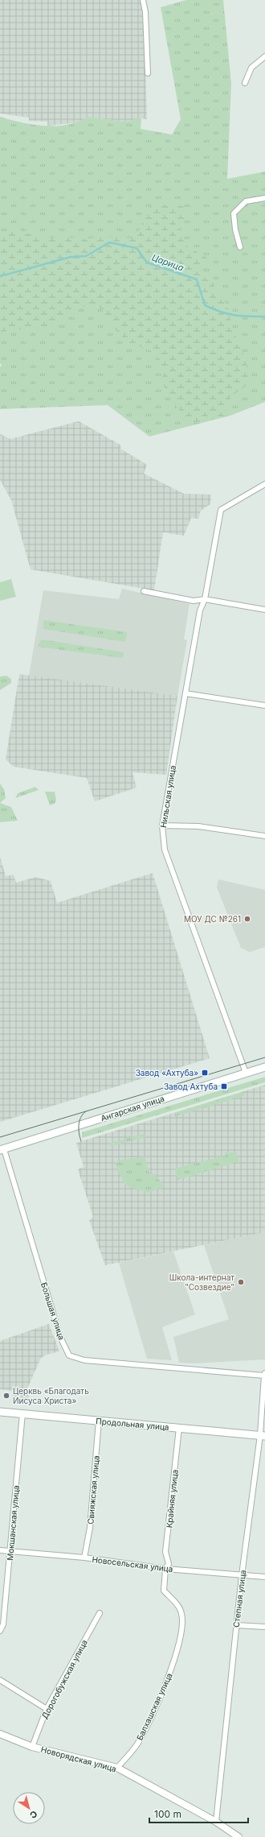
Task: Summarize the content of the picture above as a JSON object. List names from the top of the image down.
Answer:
{
  "streets": {
    "main road": ["Ангарская улица", "Продольная улица"],
    "street": [
      "Нильская улица",
      "Большая улица",
      "Свияжская улица",
      "Крайняя улица",
      "Мокшанская улица",
      "Новосельская улица",
      "Степная улица",
      "Дорогобужская улица",
      "Балхашская улица",
      "Новорядская улица"
    ]
  },
  "crossings": [
    ["Нильская улица", "Ангарская улица"],
    ["Ангарская улица", "Большая улица"],
    ["Большая улица", "Степная улица"],
    ["Продольная улица", "Свияжская улица"],
    ["Продольная улица", "Крайняя улица"],
    ["Продольная улица", "Мокшанская улица"],
    ["Продольная улица", "Степная улица"],
    ["Свияжская улица", "Новосельская улица"],
    ["Крайняя улица", "Новосельская улица"],
    ["Крайняя улица", "Балхашская улица"],
    ["Мокшанская улица", "Новосельская улица"],
    ["Новосельская улица", "Степная улица"],
    ["Новосельская улица", "Балхашская улица"],
    ["Степная улица", "Новорядская улица"],
    ["Дорогобужская улица", "Новорядская улица"],
    ["Балхашская улица", "Новорядская улица"]
  ],
  "water": ["Царица"],
  "places": {
    "other": ["МОУ ДС №261", "Школа-интернат \"Созвездие\"", "Церквь «Благодать Иисуса Христа»"],
    "transit": ["Завод «Ахтуба»", "Завод Ахтуба"]
  },
  "scale_bar": "100 m",
  "north": "bottom right"
}
